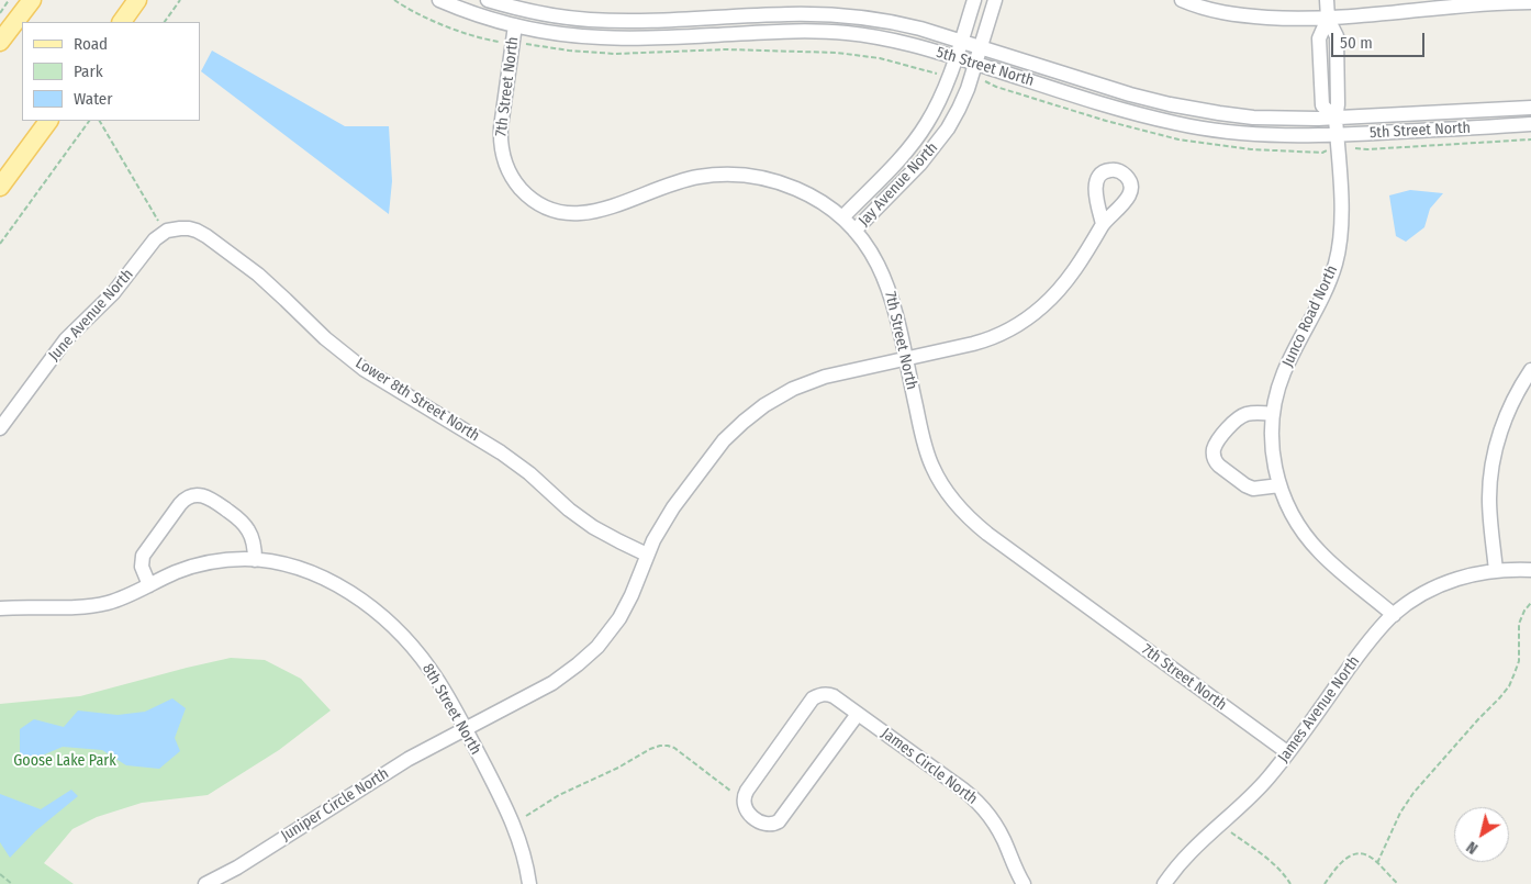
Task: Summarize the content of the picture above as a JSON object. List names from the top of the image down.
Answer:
{
  "streets": {
    "street": [
      "5th Street North",
      "7th Street North",
      "Jay Avenue North",
      "June Avenue North",
      "Junco Road North",
      "Lower 8th Street North",
      "8th Street North",
      "James Avenue North",
      "James Circle North",
      "Juniper Circle North"
    ]
  },
  "crossings": [
    ["5th Street North", "7th Street North"],
    ["5th Street North", "Jay Avenue North"],
    ["5th Street North", "Junco Road North"],
    ["7th Street North", "Jay Avenue North"],
    ["7th Street North", "James Avenue North"],
    ["7th Street North", "Juniper Circle North"],
    ["June Avenue North", "Lower 8th Street North"],
    ["Junco Road North", "James Avenue North"],
    ["Lower 8th Street North", "Juniper Circle North"],
    ["8th Street North", "Juniper Circle North"]
  ],
  "parks": ["Goose Lake Park"],
  "legend": ["Road", "Park", "Water"],
  "scale_bar": "50 m",
  "north": "bottom left"
}
